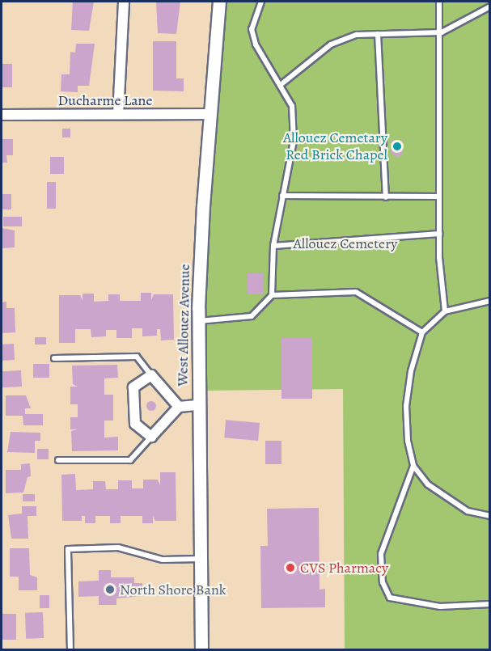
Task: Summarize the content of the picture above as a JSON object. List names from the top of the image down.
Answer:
{
  "streets": {
    "street": ["Ducharme Lane", "West Allouez Avenue"]
  },
  "crossings": [
    ["Ducharme Lane", "West Allouez Avenue"]
  ],
  "parks": ["Allouez Cemetery"],
  "places": ["Allouez Cemetary Red Brick Chapel", "CVS Pharmacy", "North Shore Bank"]
}
